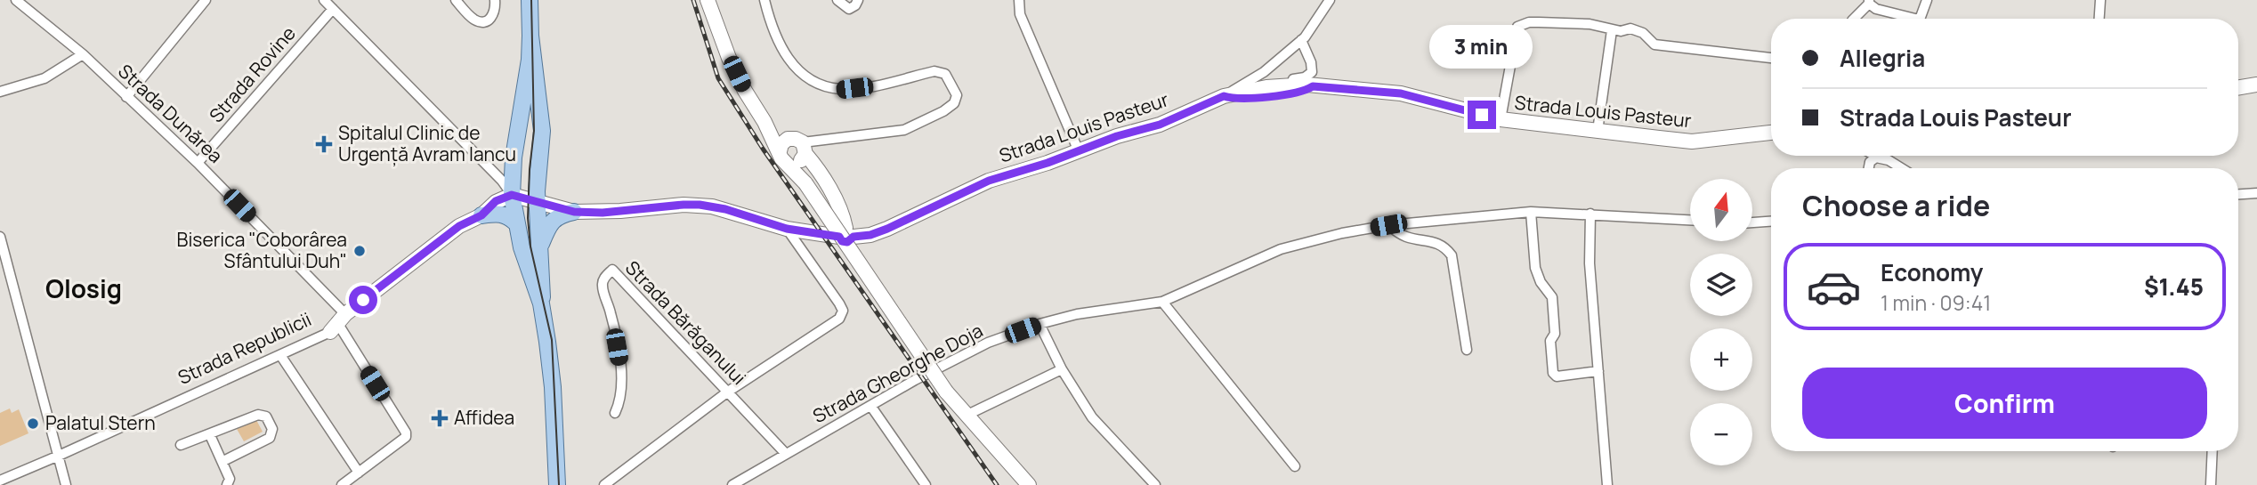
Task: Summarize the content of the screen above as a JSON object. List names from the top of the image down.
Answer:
{
  "streets": {
    "main road": ["Strada Louis Pasteur", "Strada Republicii"],
    "street": [
      "Strada Rovine",
      "Strada Dunărea",
      "Strada Bărăganului",
      "Strada Gheorghe Doja"
    ]
  },
  "crossings": [
    ["Strada Rovine", "Strada Dunărea"],
    ["Strada Louis Pasteur", "Strada Republicii"],
    ["Strada Dunărea", "Strada Republicii"],
    ["Strada Bărăganului", "Strada Gheorghe Doja"]
  ],
  "districts": ["Olosig"],
  "places": {
    "health": ["Spitalul Clinic de Urgență Avram Iancu", "Affidea"],
    "other": ["Biserica \"Coborârea Sfântului Duh\"", "Palatul Stern"]
  },
  "north": "top",
  "page": {
    "banner": ["Allegria", "Strada Louis Pasteur"],
    "bubble": "3 min",
    "heading": "Choose a ride",
    "map_buttons": ["+", "−"],
    "list": [
      {
        "name": "Economy",
        "note": "1 min · 09:41",
        "value": "$1.45"
      }
    ],
    "buttons": "Confirm"
  }
}
